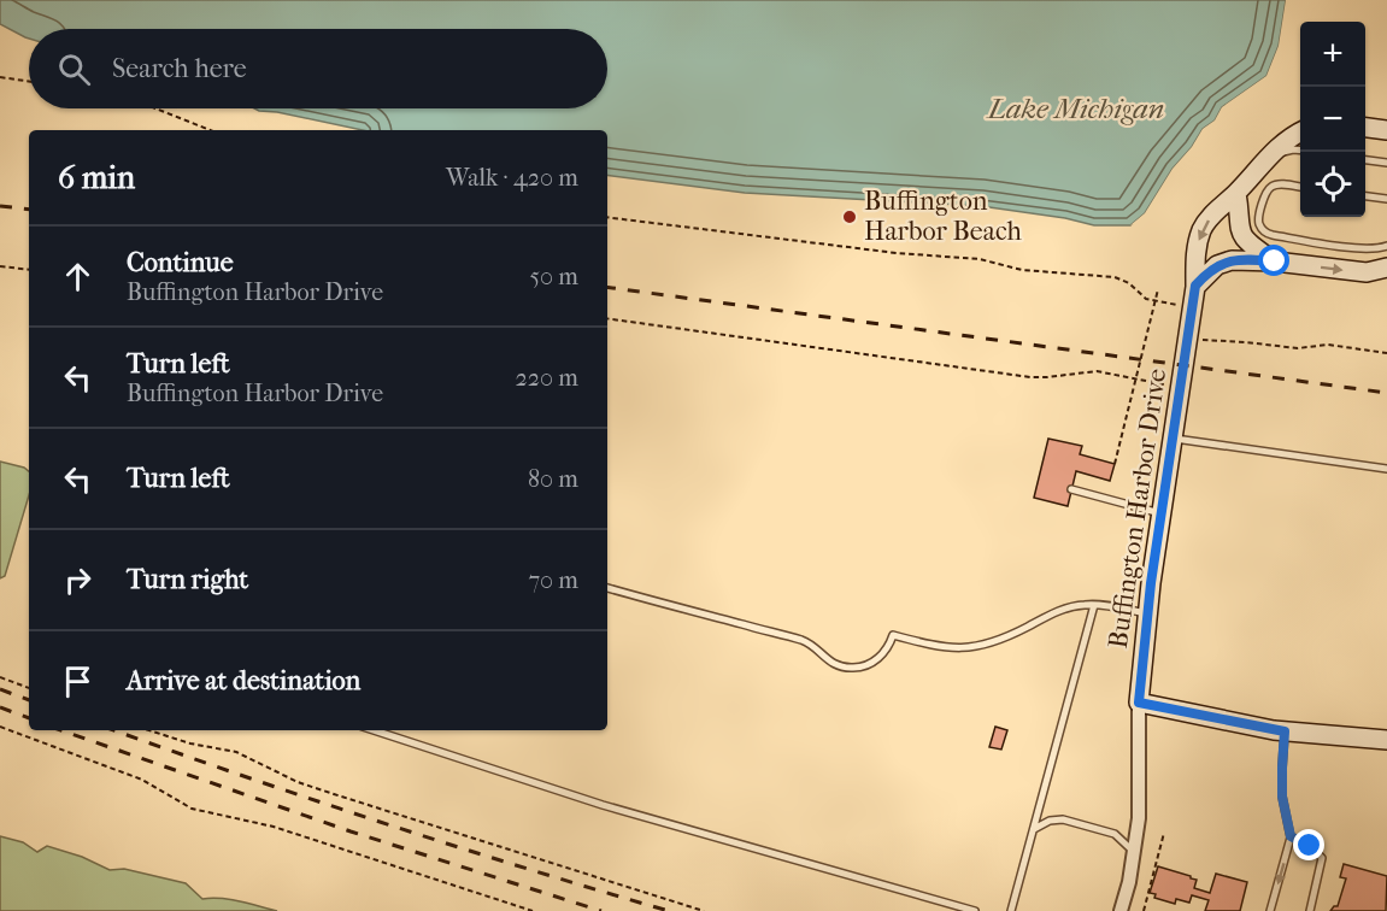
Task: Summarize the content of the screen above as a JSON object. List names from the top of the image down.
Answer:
{
  "streets": {
    "street": ["Buffington Harbor Drive"]
  },
  "water": ["Lake Michigan"],
  "places": ["Buffington Harbor Beach"],
  "page": {
    "map_buttons": ["+", "−"],
    "search": "Search here",
    "heading": ["6 min", "Walk · 420 m"],
    "list": [
      ["Continue", "Buffington Harbor Drive", "50 m"],
      ["Turn left", "Buffington Harbor Drive", "220 m"],
      ["Turn left", "80 m"],
      ["Turn right", "70 m"],
      "Arrive at destination"
    ]
  }
}
